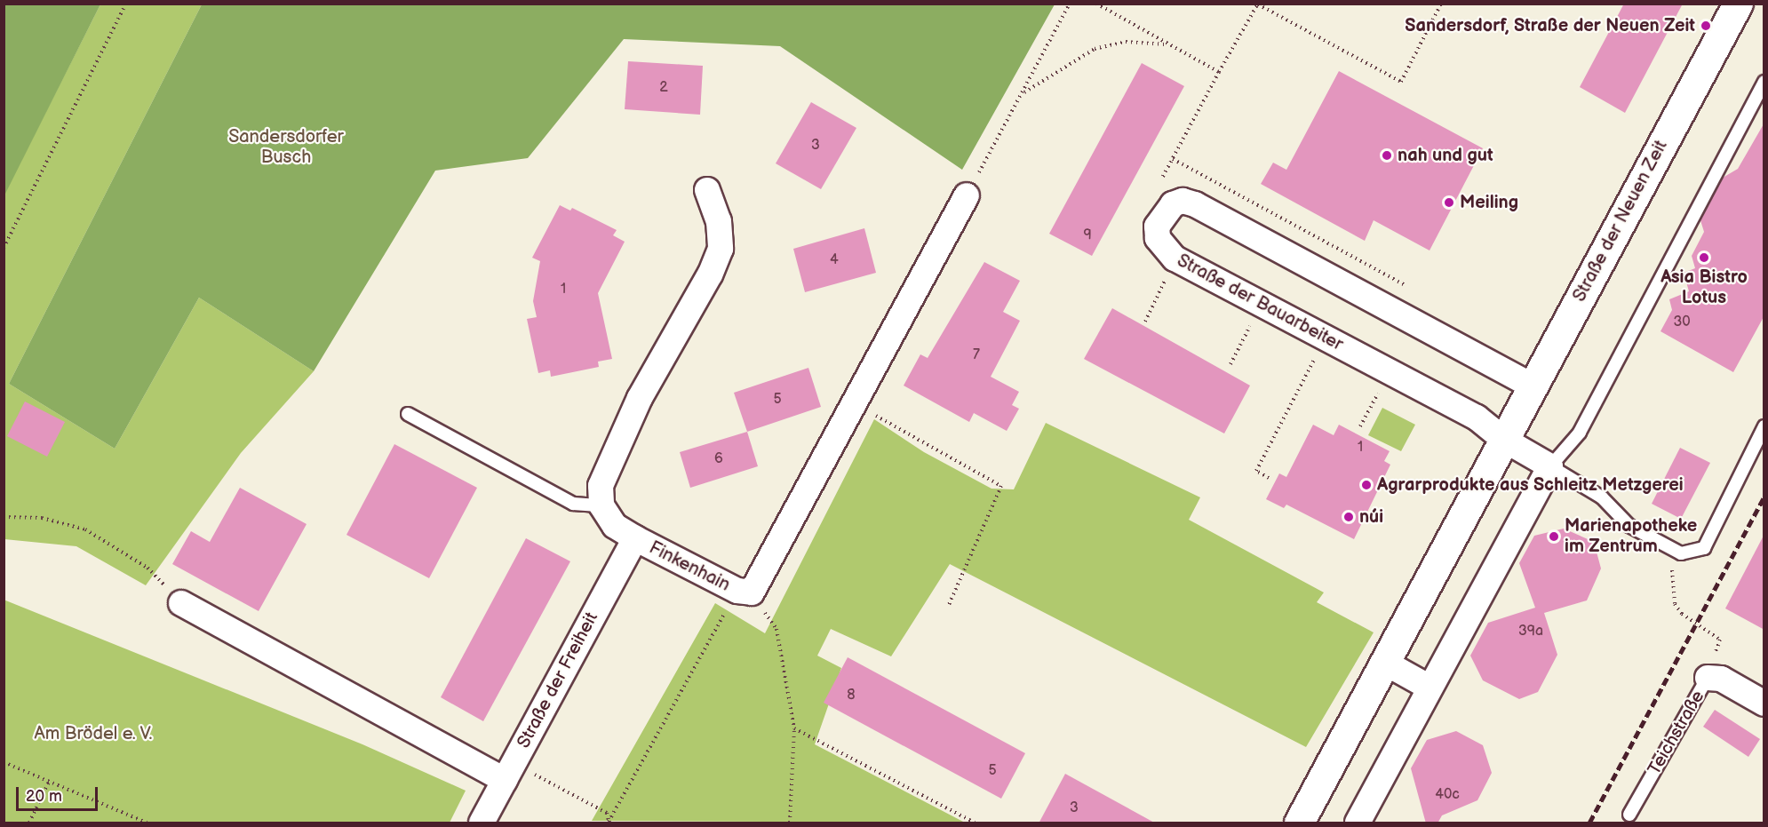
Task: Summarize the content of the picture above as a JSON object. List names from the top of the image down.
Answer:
{
  "streets": {
    "street": [
      "Straße der Neuen Zeit",
      "Straße der Bauarbeiter",
      "Finkenhain",
      "Straße der Freiheit",
      "Teichstraße"
    ]
  },
  "crossings": [
    ["Straße der Neuen Zeit", "Straße der Bauarbeiter"],
    ["Finkenhain", "Straße der Freiheit"]
  ],
  "parks": ["Sandersdorfer Busch", "Am Brödel e. V."],
  "places": [
    "Sandersdorf, Straße der Neuen Zeit",
    "nah und gut",
    "Meiling",
    "Asia Bistro Lotus",
    "Agrarprodukte aus Schleitz Metzgerei",
    "núi",
    "Marienapotheke im Zentrum"
  ],
  "house_numbers": [
    "2",
    "3",
    "9",
    "4",
    "1",
    "30",
    "7",
    "5",
    "1",
    "6",
    "39a",
    "8",
    "5",
    "40c",
    "3"
  ],
  "scale_bar": "20 m"
}
